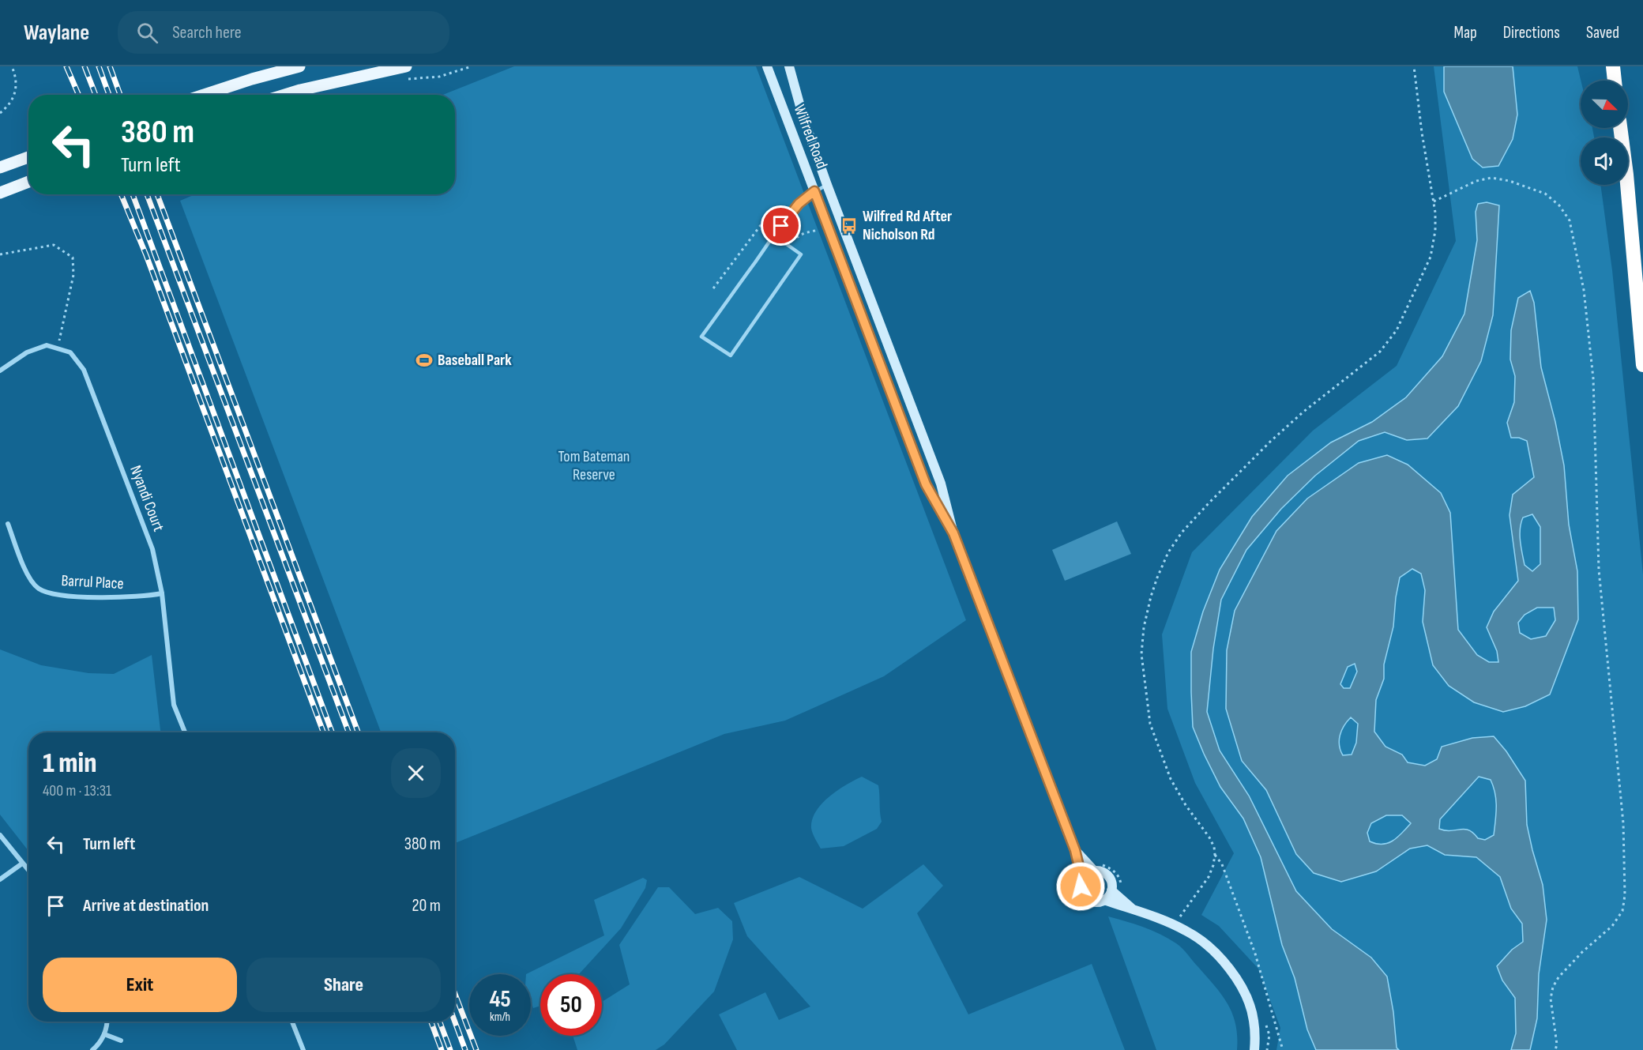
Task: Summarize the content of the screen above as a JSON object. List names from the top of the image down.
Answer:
{
  "streets": {
    "main road": ["Wilfred Road"],
    "street": ["Nyandi Court", "Barrul Place"]
  },
  "crossings": [
    ["Nyandi Court", "Barrul Place"]
  ],
  "parks": ["Tom Bateman Reserve"],
  "places": {
    "bus stop": ["Wilfred Rd After Nicholson Rd"],
    "sports": ["Baseball Park"]
  },
  "north": "bottom right",
  "page": {
    "header": "Waylane",
    "search": "Search here",
    "nav": ["Map", "Directions", "Saved"],
    "turn": ["380 m", "Turn left"],
    "heading": ["1 min", "400 m · 13:31"],
    "list": [
      {
        "name": "Turn left",
        "value": "380 m"
      },
      {
        "name": "Arrive at destination",
        "value": "20 m"
      }
    ],
    "buttons": ["Exit", "Share"],
    "speed": "45 km/h",
    "limit": "50"
  }
}
